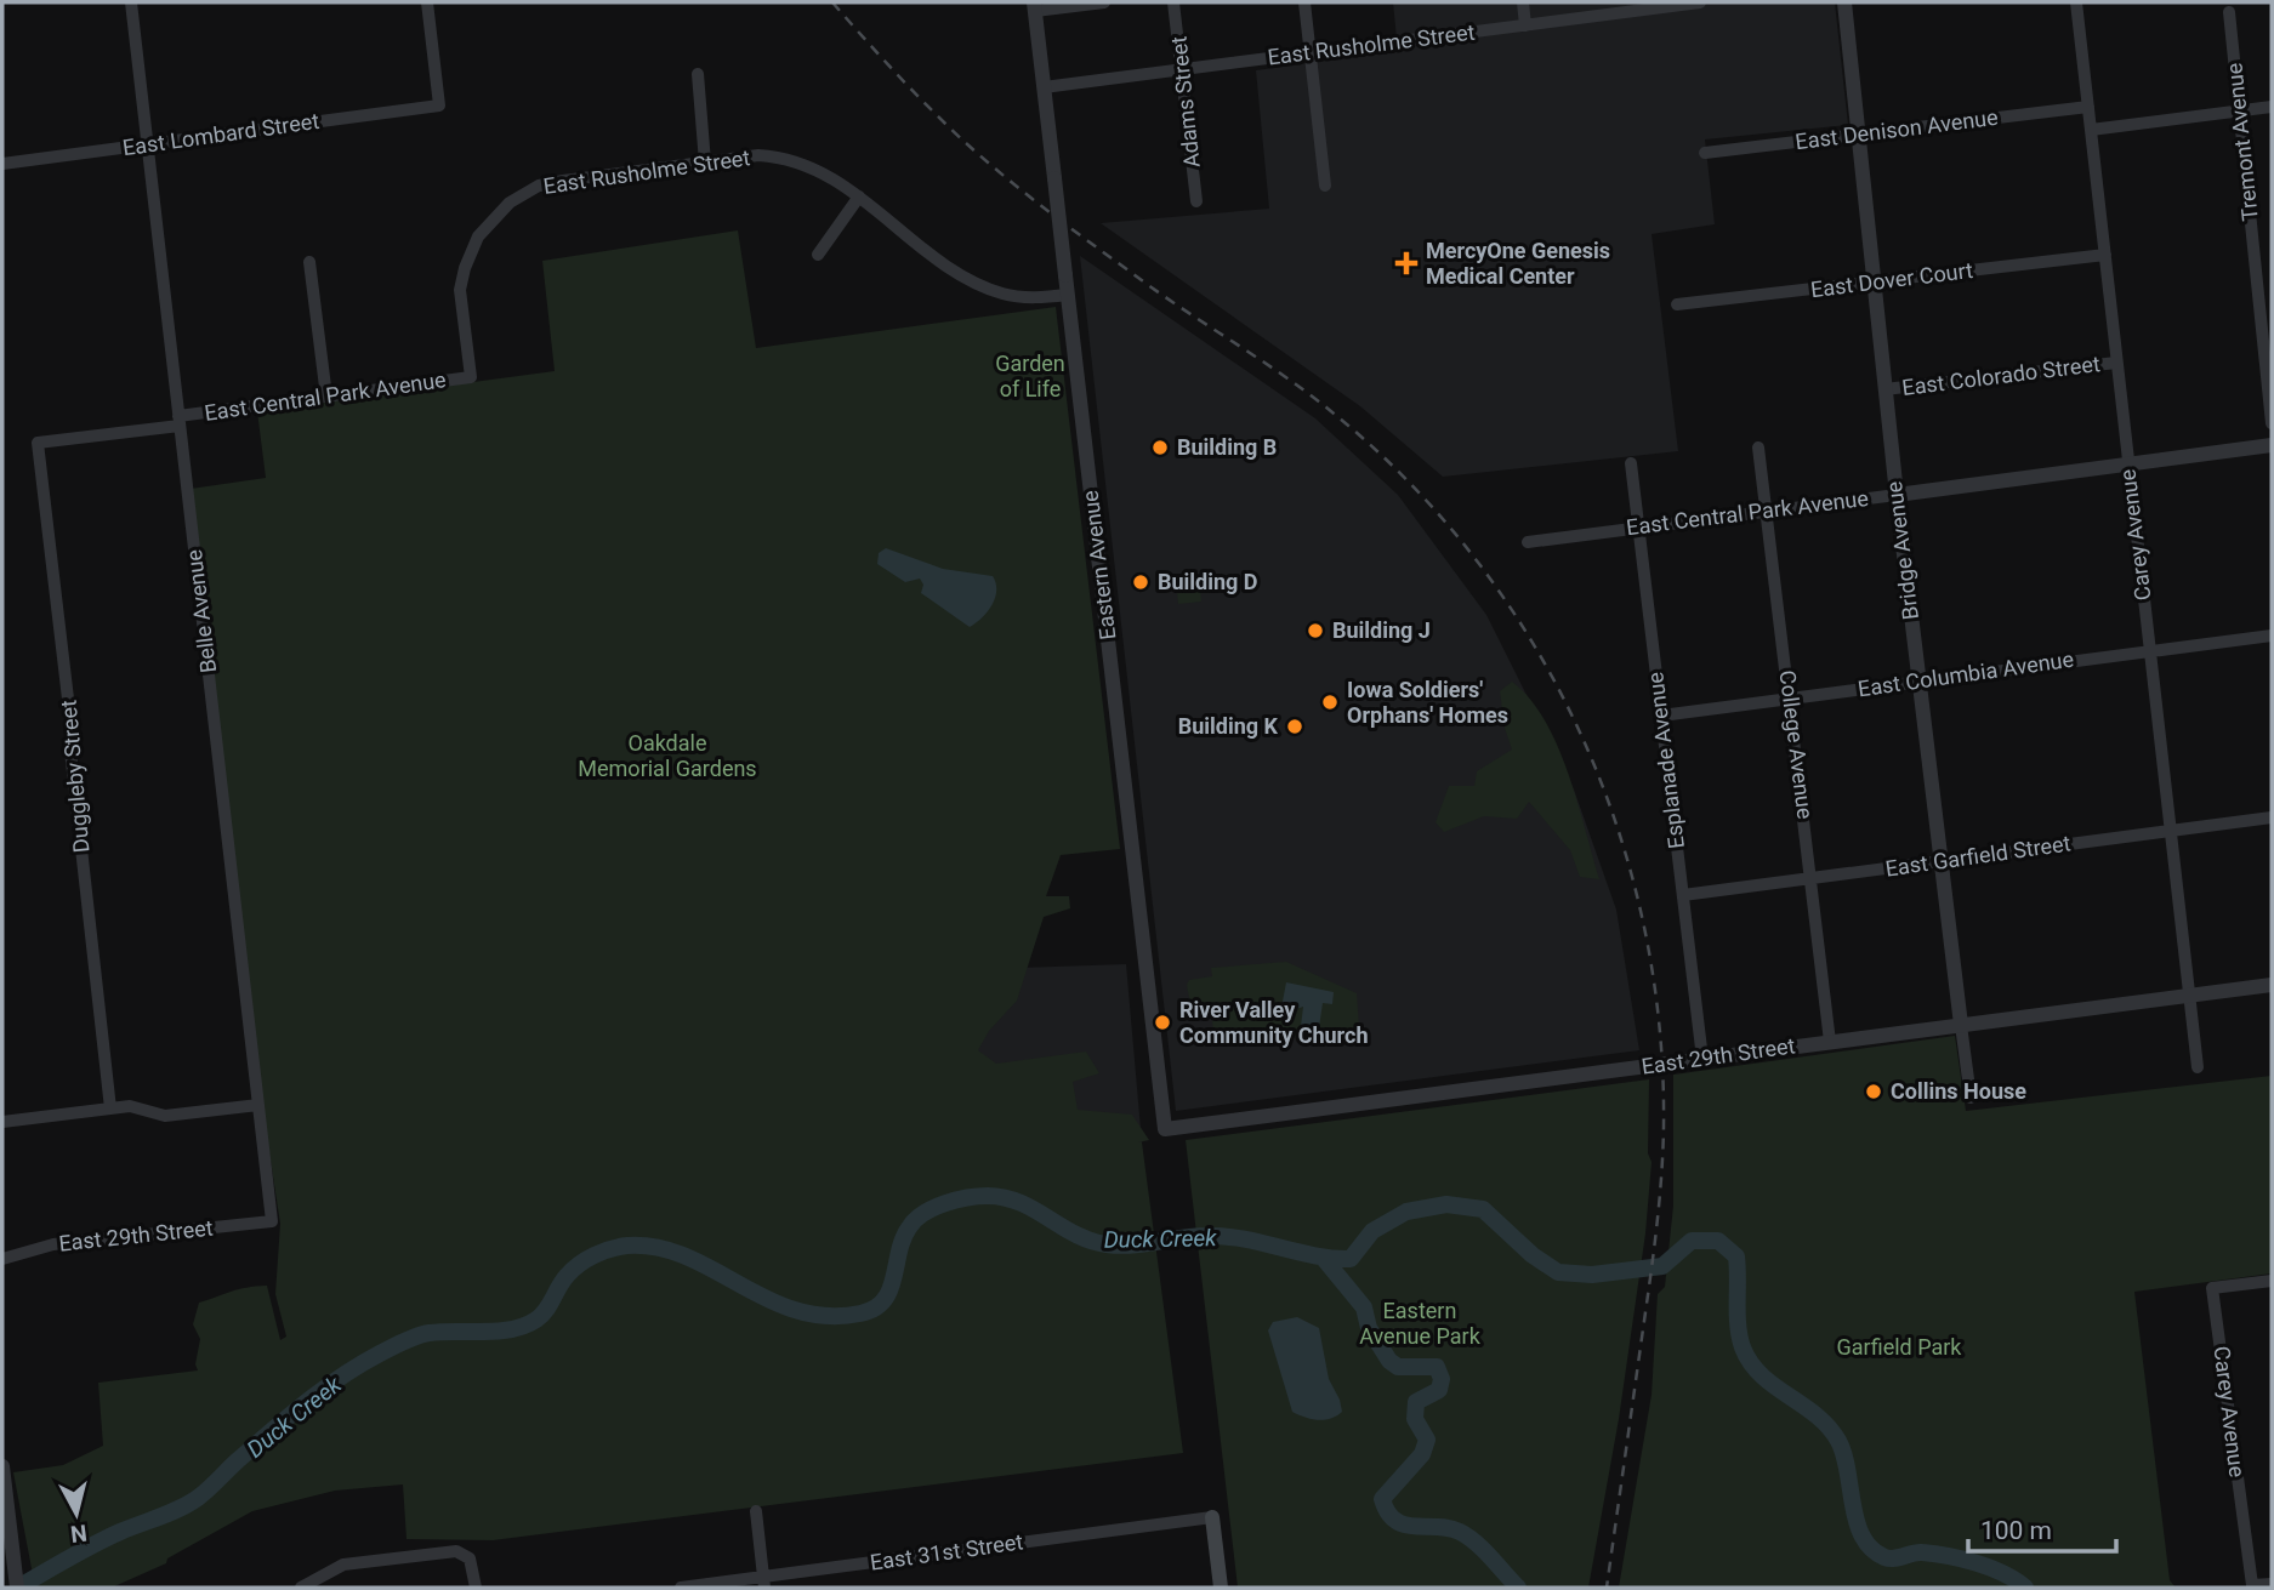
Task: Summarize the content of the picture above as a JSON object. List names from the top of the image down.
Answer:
{
  "streets": {
    "street": [
      "East Rusholme Street",
      "Adams Street",
      "East Denison Avenue",
      "East Lombard Street",
      "Tremont Avenue",
      "East Dover Court",
      "East Colorado Street",
      "East Central Park Avenue",
      "Carey Avenue",
      "Bridge Avenue",
      "Eastern Avenue",
      "Belle Avenue",
      "East Columbia Avenue",
      "College Avenue",
      "Esplanade Avenue",
      "Duggleby Street",
      "East Garfield Street",
      "East 29th Street",
      "East 31st Street"
    ]
  },
  "crossings": [
    ["East Rusholme Street", "Adams Street"],
    ["East Rusholme Street", "East Central Park Avenue"],
    ["East Rusholme Street", "Eastern Avenue"],
    ["East Denison Avenue", "Carey Avenue"],
    ["East Denison Avenue", "Bridge Avenue"],
    ["East Lombard Street", "Belle Avenue"],
    ["East Dover Court", "Carey Avenue"],
    ["East Dover Court", "Bridge Avenue"],
    ["East Colorado Street", "Carey Avenue"],
    ["East Colorado Street", "Bridge Avenue"],
    ["East Central Park Avenue", "Carey Avenue"],
    ["East Central Park Avenue", "Bridge Avenue"],
    ["East Central Park Avenue", "Belle Avenue"],
    ["East Central Park Avenue", "College Avenue"],
    ["East Central Park Avenue", "Esplanade Avenue"],
    ["East Central Park Avenue", "Duggleby Street"],
    ["Carey Avenue", "East Columbia Avenue"],
    ["Carey Avenue", "East Garfield Street"],
    ["Carey Avenue", "East 29th Street"],
    ["Bridge Avenue", "East Columbia Avenue"],
    ["Bridge Avenue", "East Garfield Street"],
    ["Bridge Avenue", "East 29th Street"],
    ["Eastern Avenue", "East 29th Street"],
    ["Belle Avenue", "East 29th Street"],
    ["East Columbia Avenue", "College Avenue"],
    ["East Columbia Avenue", "Esplanade Avenue"],
    ["College Avenue", "East Garfield Street"],
    ["College Avenue", "East 29th Street"],
    ["Esplanade Avenue", "East Garfield Street"],
    ["Esplanade Avenue", "East 29th Street"]
  ],
  "water": ["Duck Creek"],
  "parks": [
    "Garden of Life",
    "Oakdale Memorial Gardens",
    "Eastern Avenue Park",
    "Garfield Park"
  ],
  "places": {
    "health": ["MercyOne Genesis Medical Center"],
    "other": [
      "Building B",
      "Building D",
      "Building J",
      "Iowa Soldiers' Orphans' Homes",
      "Building K",
      "River Valley Community Church",
      "Collins House"
    ]
  },
  "scale_bar": "100 m",
  "north": "bottom"
}
